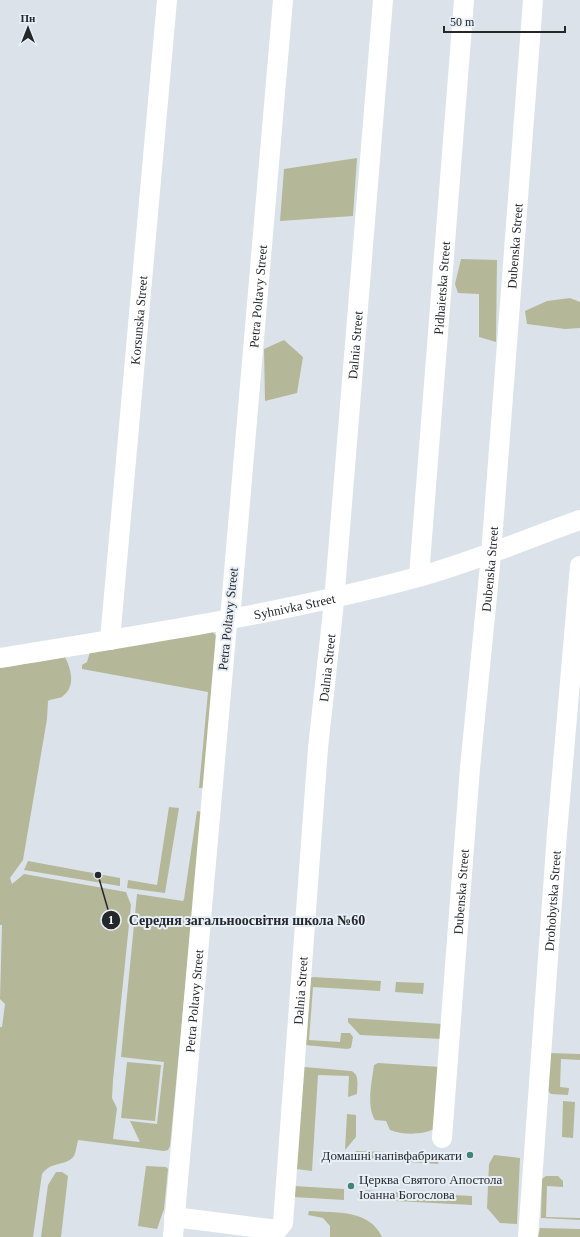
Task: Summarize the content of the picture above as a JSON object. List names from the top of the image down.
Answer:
{
  "streets": {
    "street": [
      "Dubenska Street",
      "Pidhaietska Street",
      "Petra Poltavy Street",
      "Korsunska Street",
      "Dalnia Street",
      "Syhnivka Street",
      "Drohobytska Street"
    ]
  },
  "crossings": [
    ["Dubenska Street", "Syhnivka Street"],
    ["Pidhaietska Street", "Syhnivka Street"],
    ["Petra Poltavy Street", "Dalnia Street"],
    ["Petra Poltavy Street", "Syhnivka Street"],
    ["Korsunska Street", "Syhnivka Street"],
    ["Dalnia Street", "Syhnivka Street"]
  ],
  "places": ["Середня загальноосвітня школа №60", "Домашні напівфабрикати", "Церква Святого Апостола Іоанна Богослова"],
  "scale_bar": "50 m",
  "north": "top"
}
